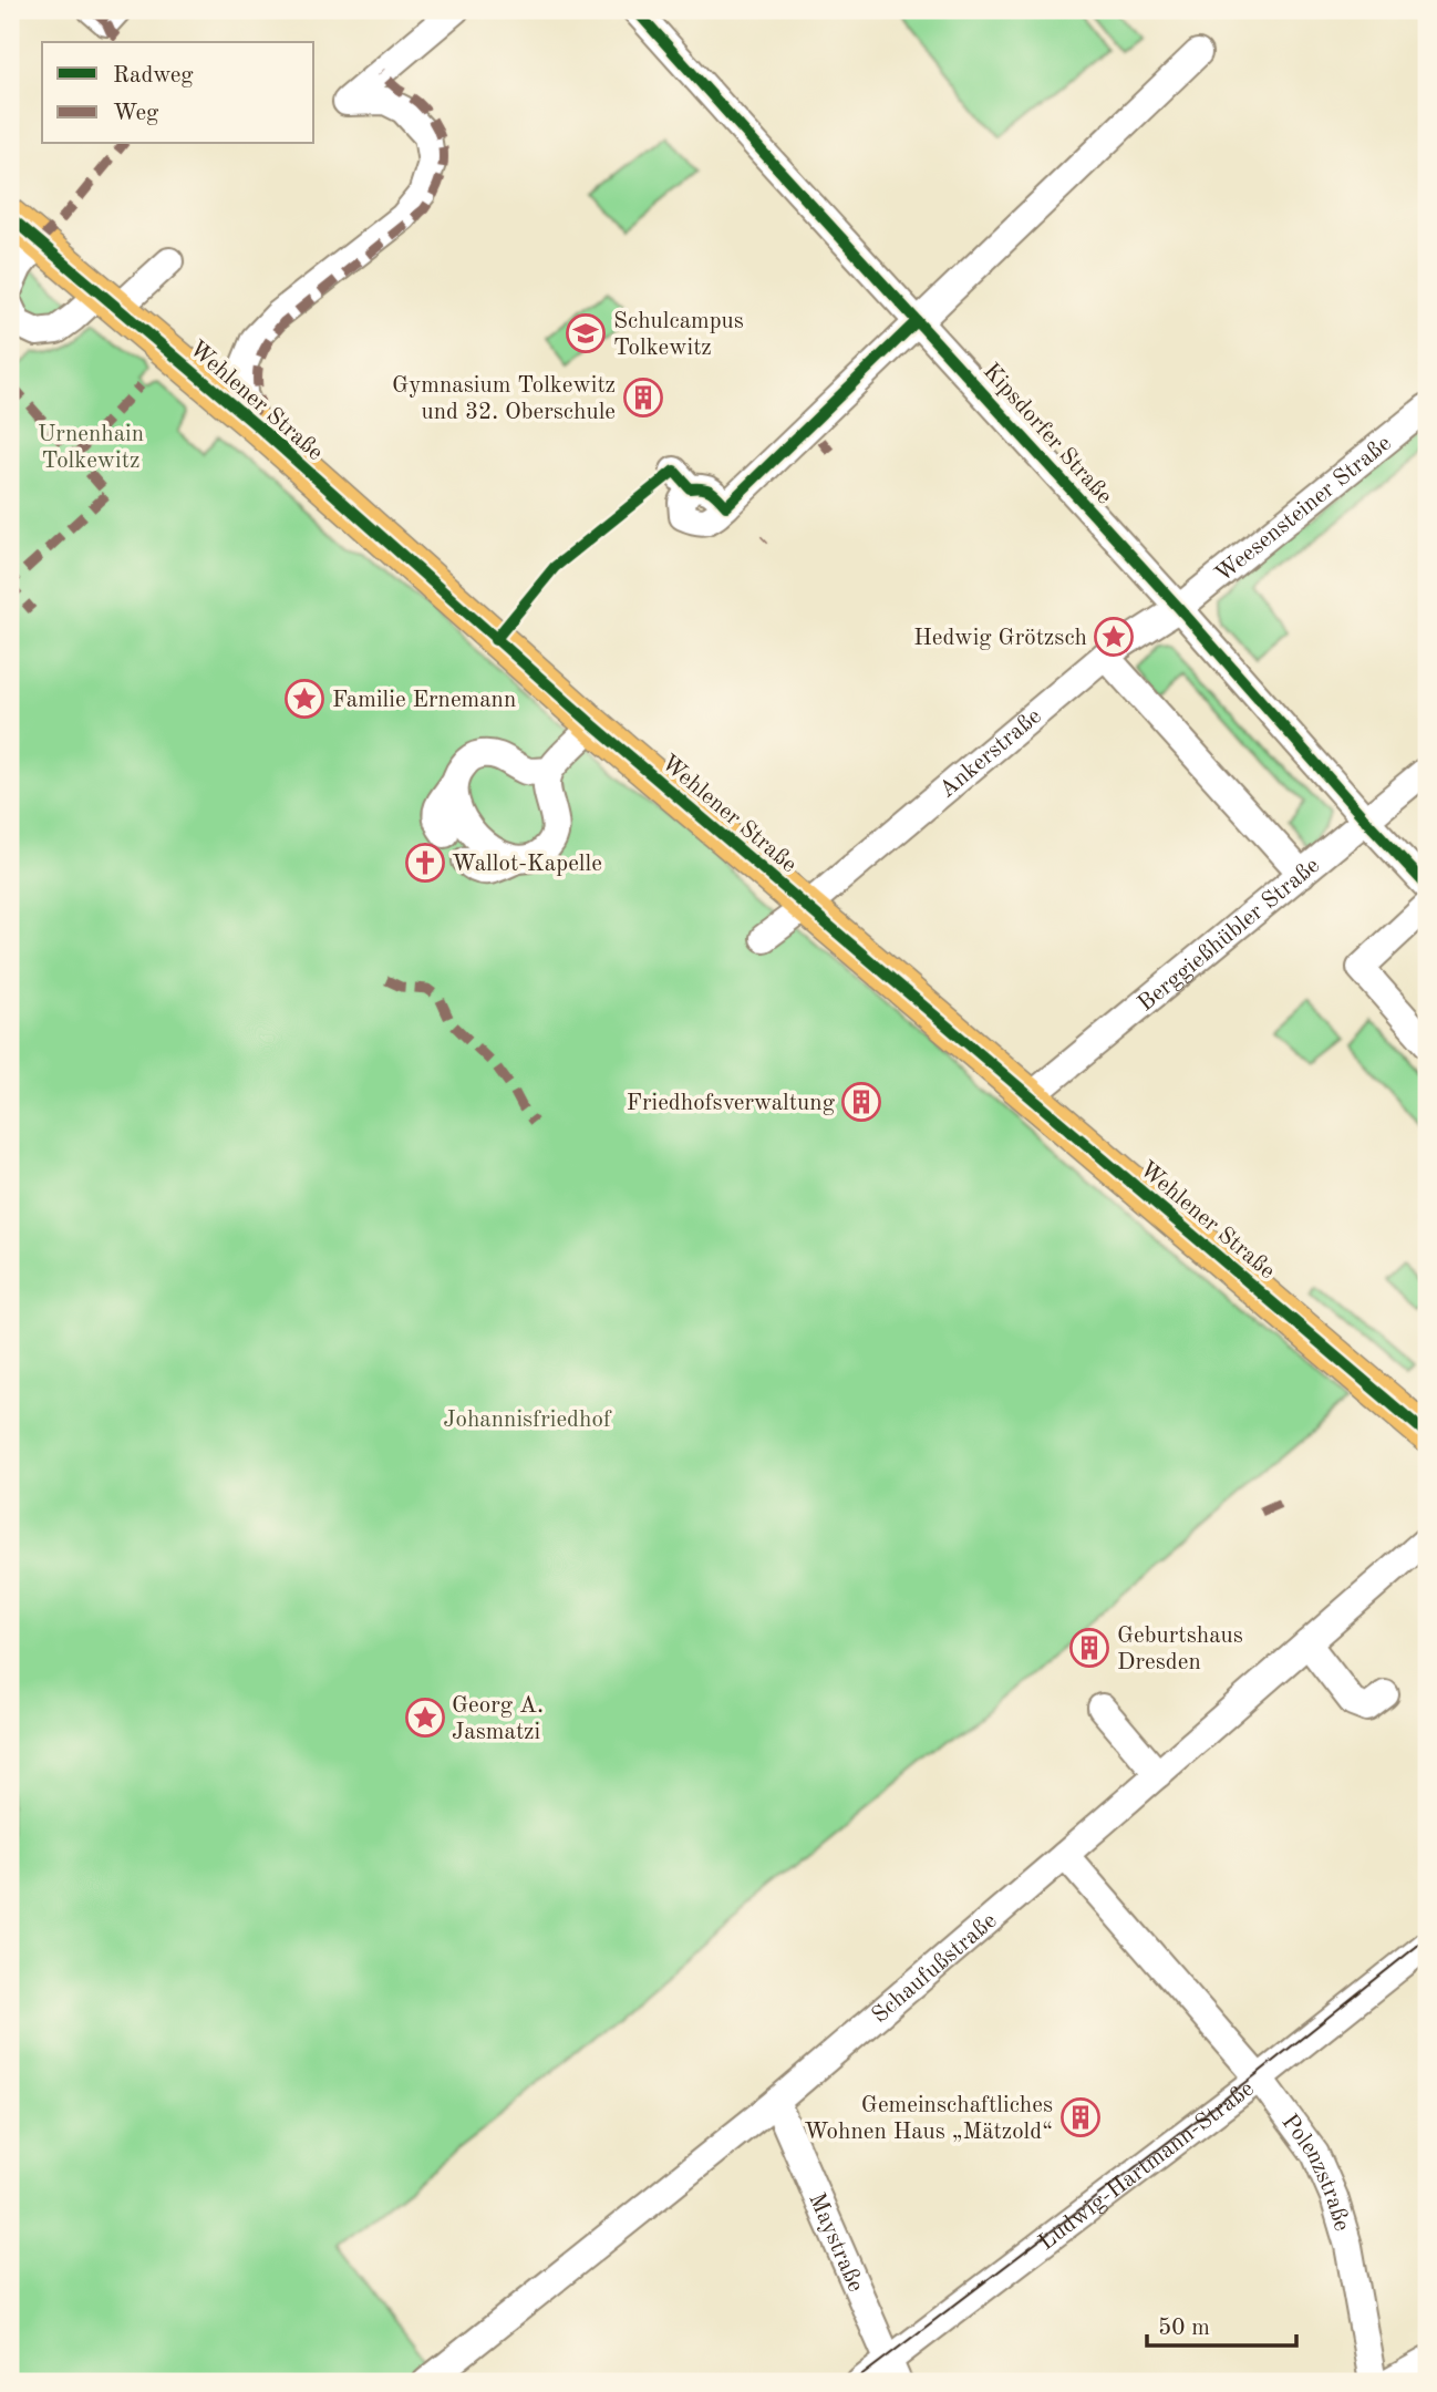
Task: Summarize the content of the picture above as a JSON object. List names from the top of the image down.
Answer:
{
  "streets": {
    "main road": ["Wehlener Straße"],
    "street": [
      "Kipsdorfer Straße",
      "Weesensteiner Straße",
      "Ankerstraße",
      "Berggießhübler Straße",
      "Schaufußstraße",
      "Ludwig-Hartmann-Straße",
      "Polenzstraße",
      "Maystraße"
    ]
  },
  "crossings": [
    ["Wehlener Straße", "Ankerstraße"],
    ["Wehlener Straße", "Berggießhübler Straße"],
    ["Kipsdorfer Straße", "Weesensteiner Straße"],
    ["Kipsdorfer Straße", "Ankerstraße"],
    ["Kipsdorfer Straße", "Berggießhübler Straße"],
    ["Weesensteiner Straße", "Ankerstraße"],
    ["Schaufußstraße", "Polenzstraße"],
    ["Schaufußstraße", "Maystraße"],
    ["Ludwig-Hartmann-Straße", "Polenzstraße"],
    ["Ludwig-Hartmann-Straße", "Maystraße"]
  ],
  "parks": ["Urnenhain Tolkewitz", "Johannisfriedhof"],
  "places": {
    "school or university": ["Schulcampus Tolkewitz"],
    "building": [
      "Gymnasium Tolkewitz und 32. Oberschule",
      "Friedhofsverwaltung",
      "Geburtshaus Dresden",
      "Gemeinschaftliches Wohnen Haus „Mätzold“"
    ],
    "place": ["Hedwig Grötzsch", "Familie Ernemann", "Georg A. Jasmatzi"],
    "church": ["Wallot-Kapelle"]
  },
  "legend": ["Radweg", "Weg"],
  "scale_bar": "50 m"
}
